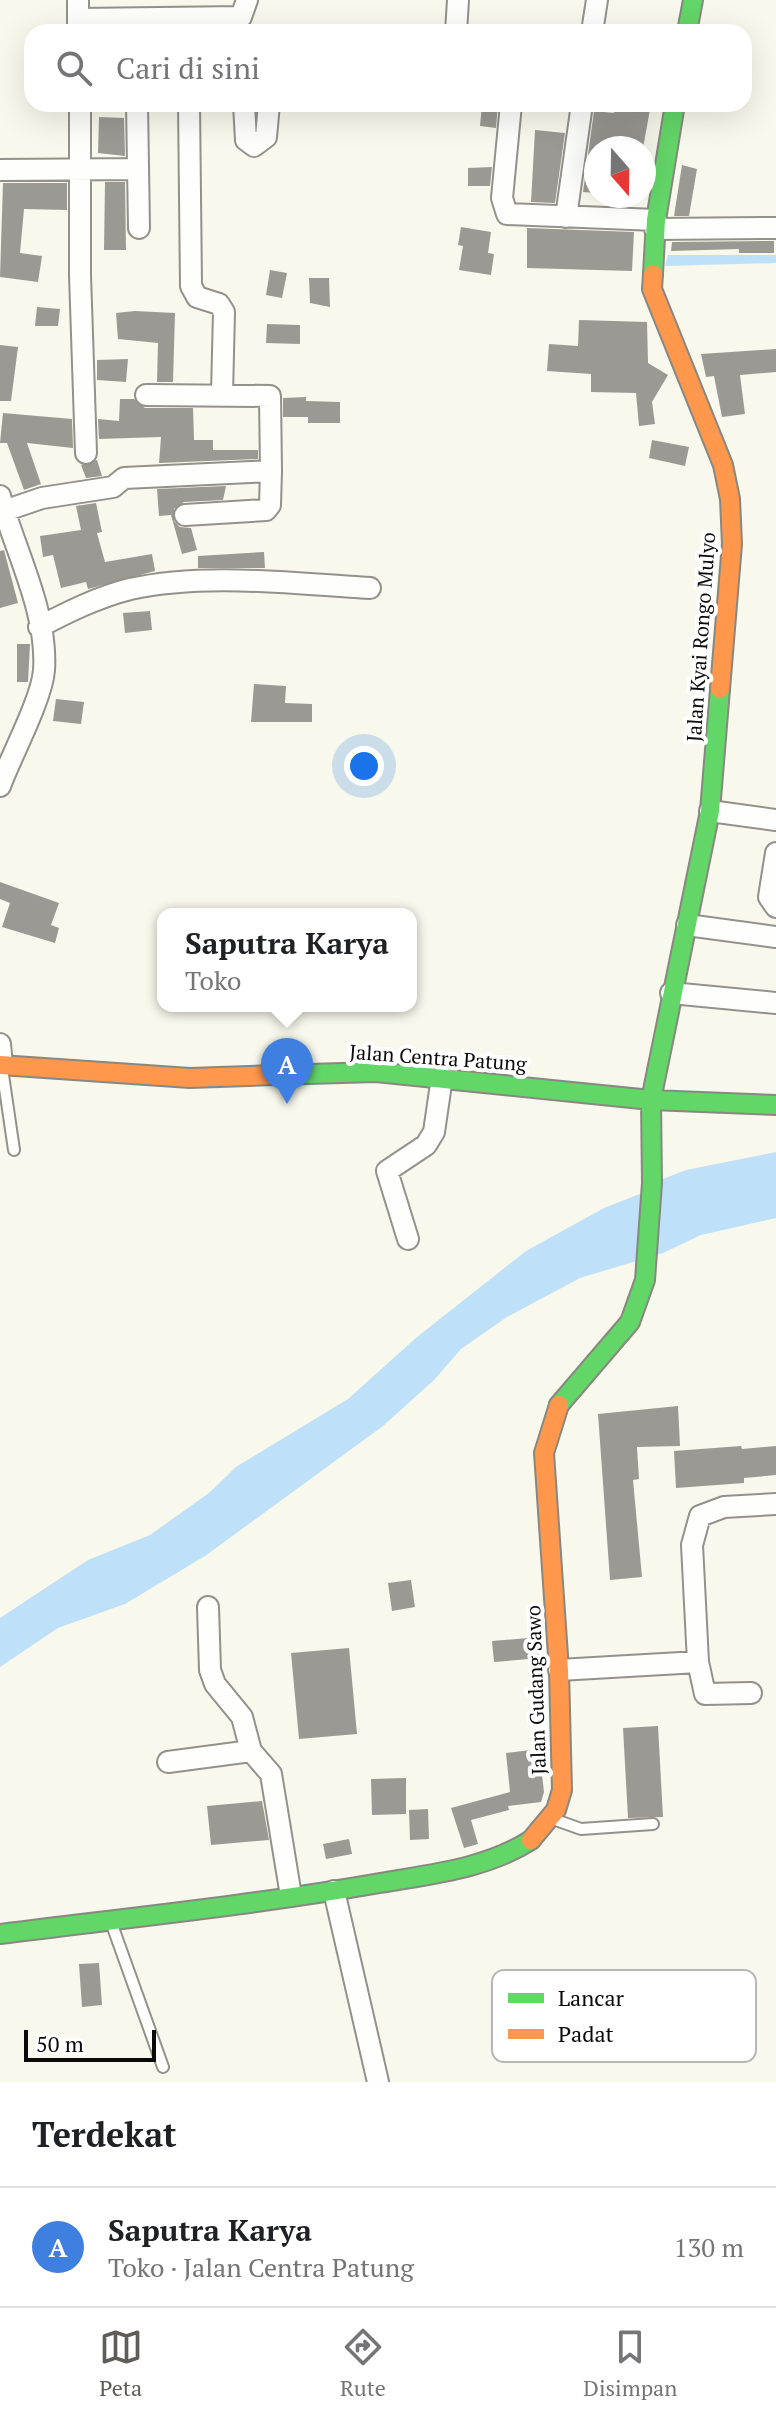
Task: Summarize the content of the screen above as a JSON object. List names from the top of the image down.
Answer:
{
  "streets": {
    "street": ["Jalan Kyai Rongo Mulyo", "Jalan Centra Patung", "Jalan Gudang Sawo"]
  },
  "crossings": [
    ["Jalan Kyai Rongo Mulyo", "Jalan Centra Patung"],
    ["Jalan Kyai Rongo Mulyo", "Jalan Gudang Sawo"]
  ],
  "legend": ["Lancar", "Padat"],
  "scale_bar": "50 m",
  "north": "bottom",
  "page": {
    "search": "Cari di sini",
    "popup": ["Saputra Karya", "Toko"],
    "pins": "A",
    "scale": "50 m",
    "heading": "Terdekat",
    "list": [
      {
        "mark": "A",
        "name": "Saputra Karya",
        "note": "Toko · Jalan Centra Patung",
        "value": "130 m"
      }
    ],
    "nav": ["Peta", "Rute", "Disimpan"]
  }
}
